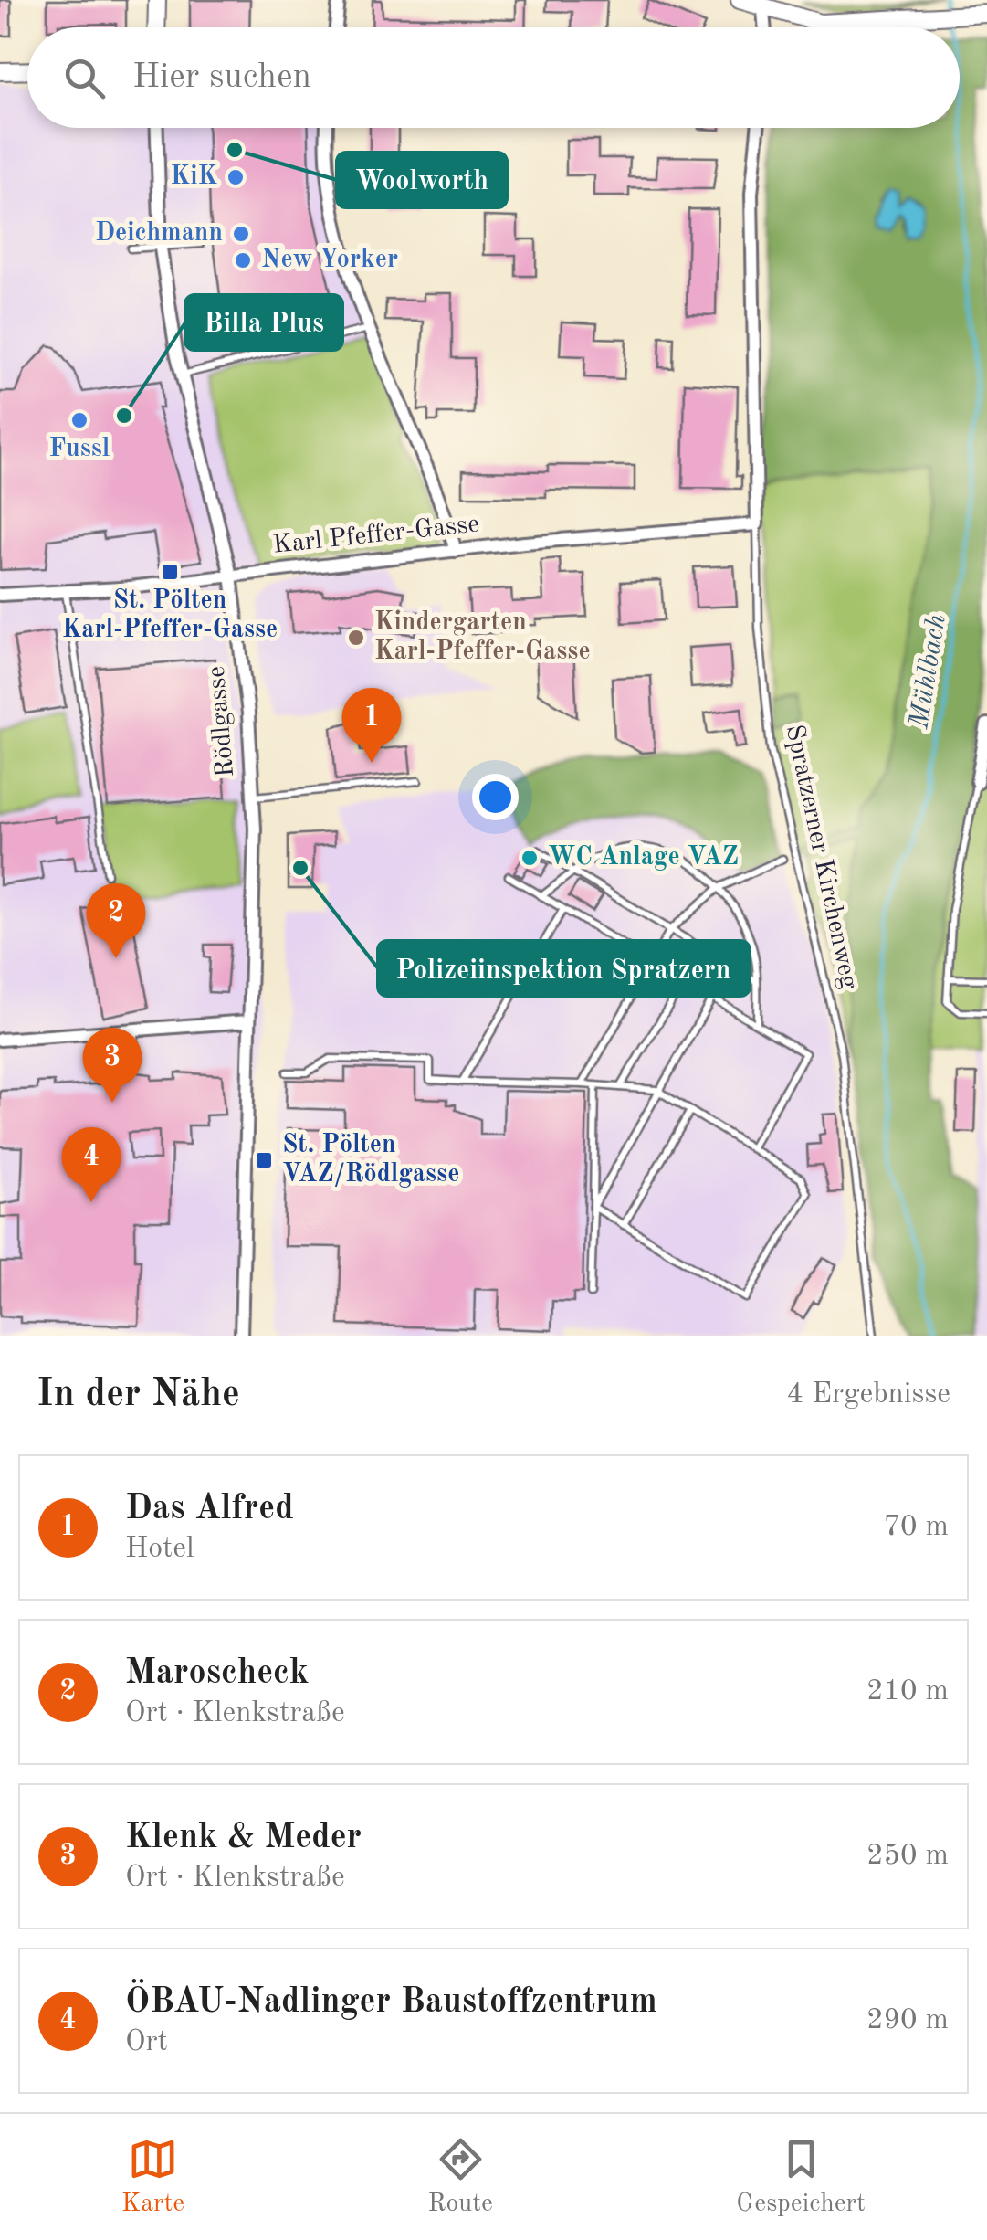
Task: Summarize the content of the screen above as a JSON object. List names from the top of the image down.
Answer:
{
  "streets": {
    "street": ["Karl Pfeffer-Gasse", "Rödlgasse", "Spratzerner Kirchenweg"]
  },
  "crossings": [
    ["Karl Pfeffer-Gasse", "Rödlgasse"],
    ["Karl Pfeffer-Gasse", "Spratzerner Kirchenweg"]
  ],
  "water": ["Mühlbach"],
  "places": {
    "other": [
      "Woolworth",
      "KiK",
      "Deichmann",
      "New Yorker",
      "Billa Plus",
      "Fussl",
      "Kindergarten Karl-Pfeffer-Gasse",
      "WC Anlage VAZ",
      "Polizeiinspektion Spratzern"
    ],
    "transit": ["St. Pölten Karl-Pfeffer-Gasse", "St. Pölten VAZ/Rödlgasse"]
  },
  "page": {
    "search": "Hier suchen",
    "pins": [
      "1",
      "2",
      "3",
      "4"
    ],
    "heading": ["In der Nähe", "4 Ergebnisse"],
    "list": [
      {
        "mark": "1",
        "name": "Das Alfred",
        "note": "Hotel",
        "value": "70 m"
      },
      {
        "mark": "2",
        "name": "Maroscheck",
        "note": "Ort · Klenkstraße",
        "value": "210 m"
      },
      {
        "mark": "3",
        "name": "Klenk & Meder",
        "note": "Ort · Klenkstraße",
        "value": "250 m"
      },
      {
        "mark": "4",
        "name": "ÖBAU-Nadlinger Baustoffzentrum",
        "note": "Ort",
        "value": "290 m"
      }
    ],
    "nav": ["Karte", "Route", "Gespeichert"]
  }
}
